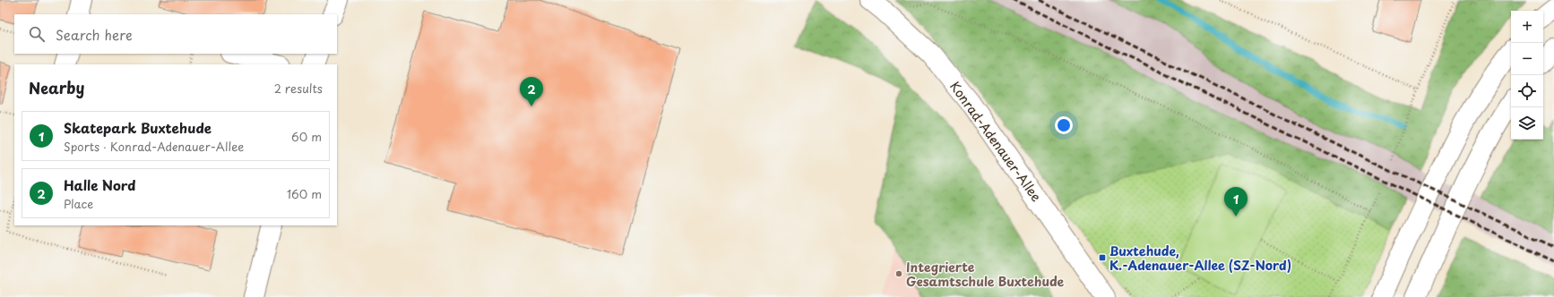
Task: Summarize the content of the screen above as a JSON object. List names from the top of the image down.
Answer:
{
  "streets": {
    "street": ["Konrad-Adenauer-Allee"]
  },
  "places": {
    "transit": ["Buxtehude, K.-Adenauer-Allee (SZ-Nord)"],
    "other": ["Integrierte Gesamtschule Buxtehude"]
  },
  "page": {
    "map_buttons": ["+", "−"],
    "search": "Search here",
    "heading": ["Nearby", "2 results"],
    "pins": ["2", "1"],
    "list": [
      {
        "mark": "1",
        "name": "Skatepark Buxtehude",
        "note": "Sports · Konrad-Adenauer-Allee",
        "value": "60 m"
      },
      {
        "mark": "2",
        "name": "Halle Nord",
        "note": "Place",
        "value": "160 m"
      }
    ]
  }
}
